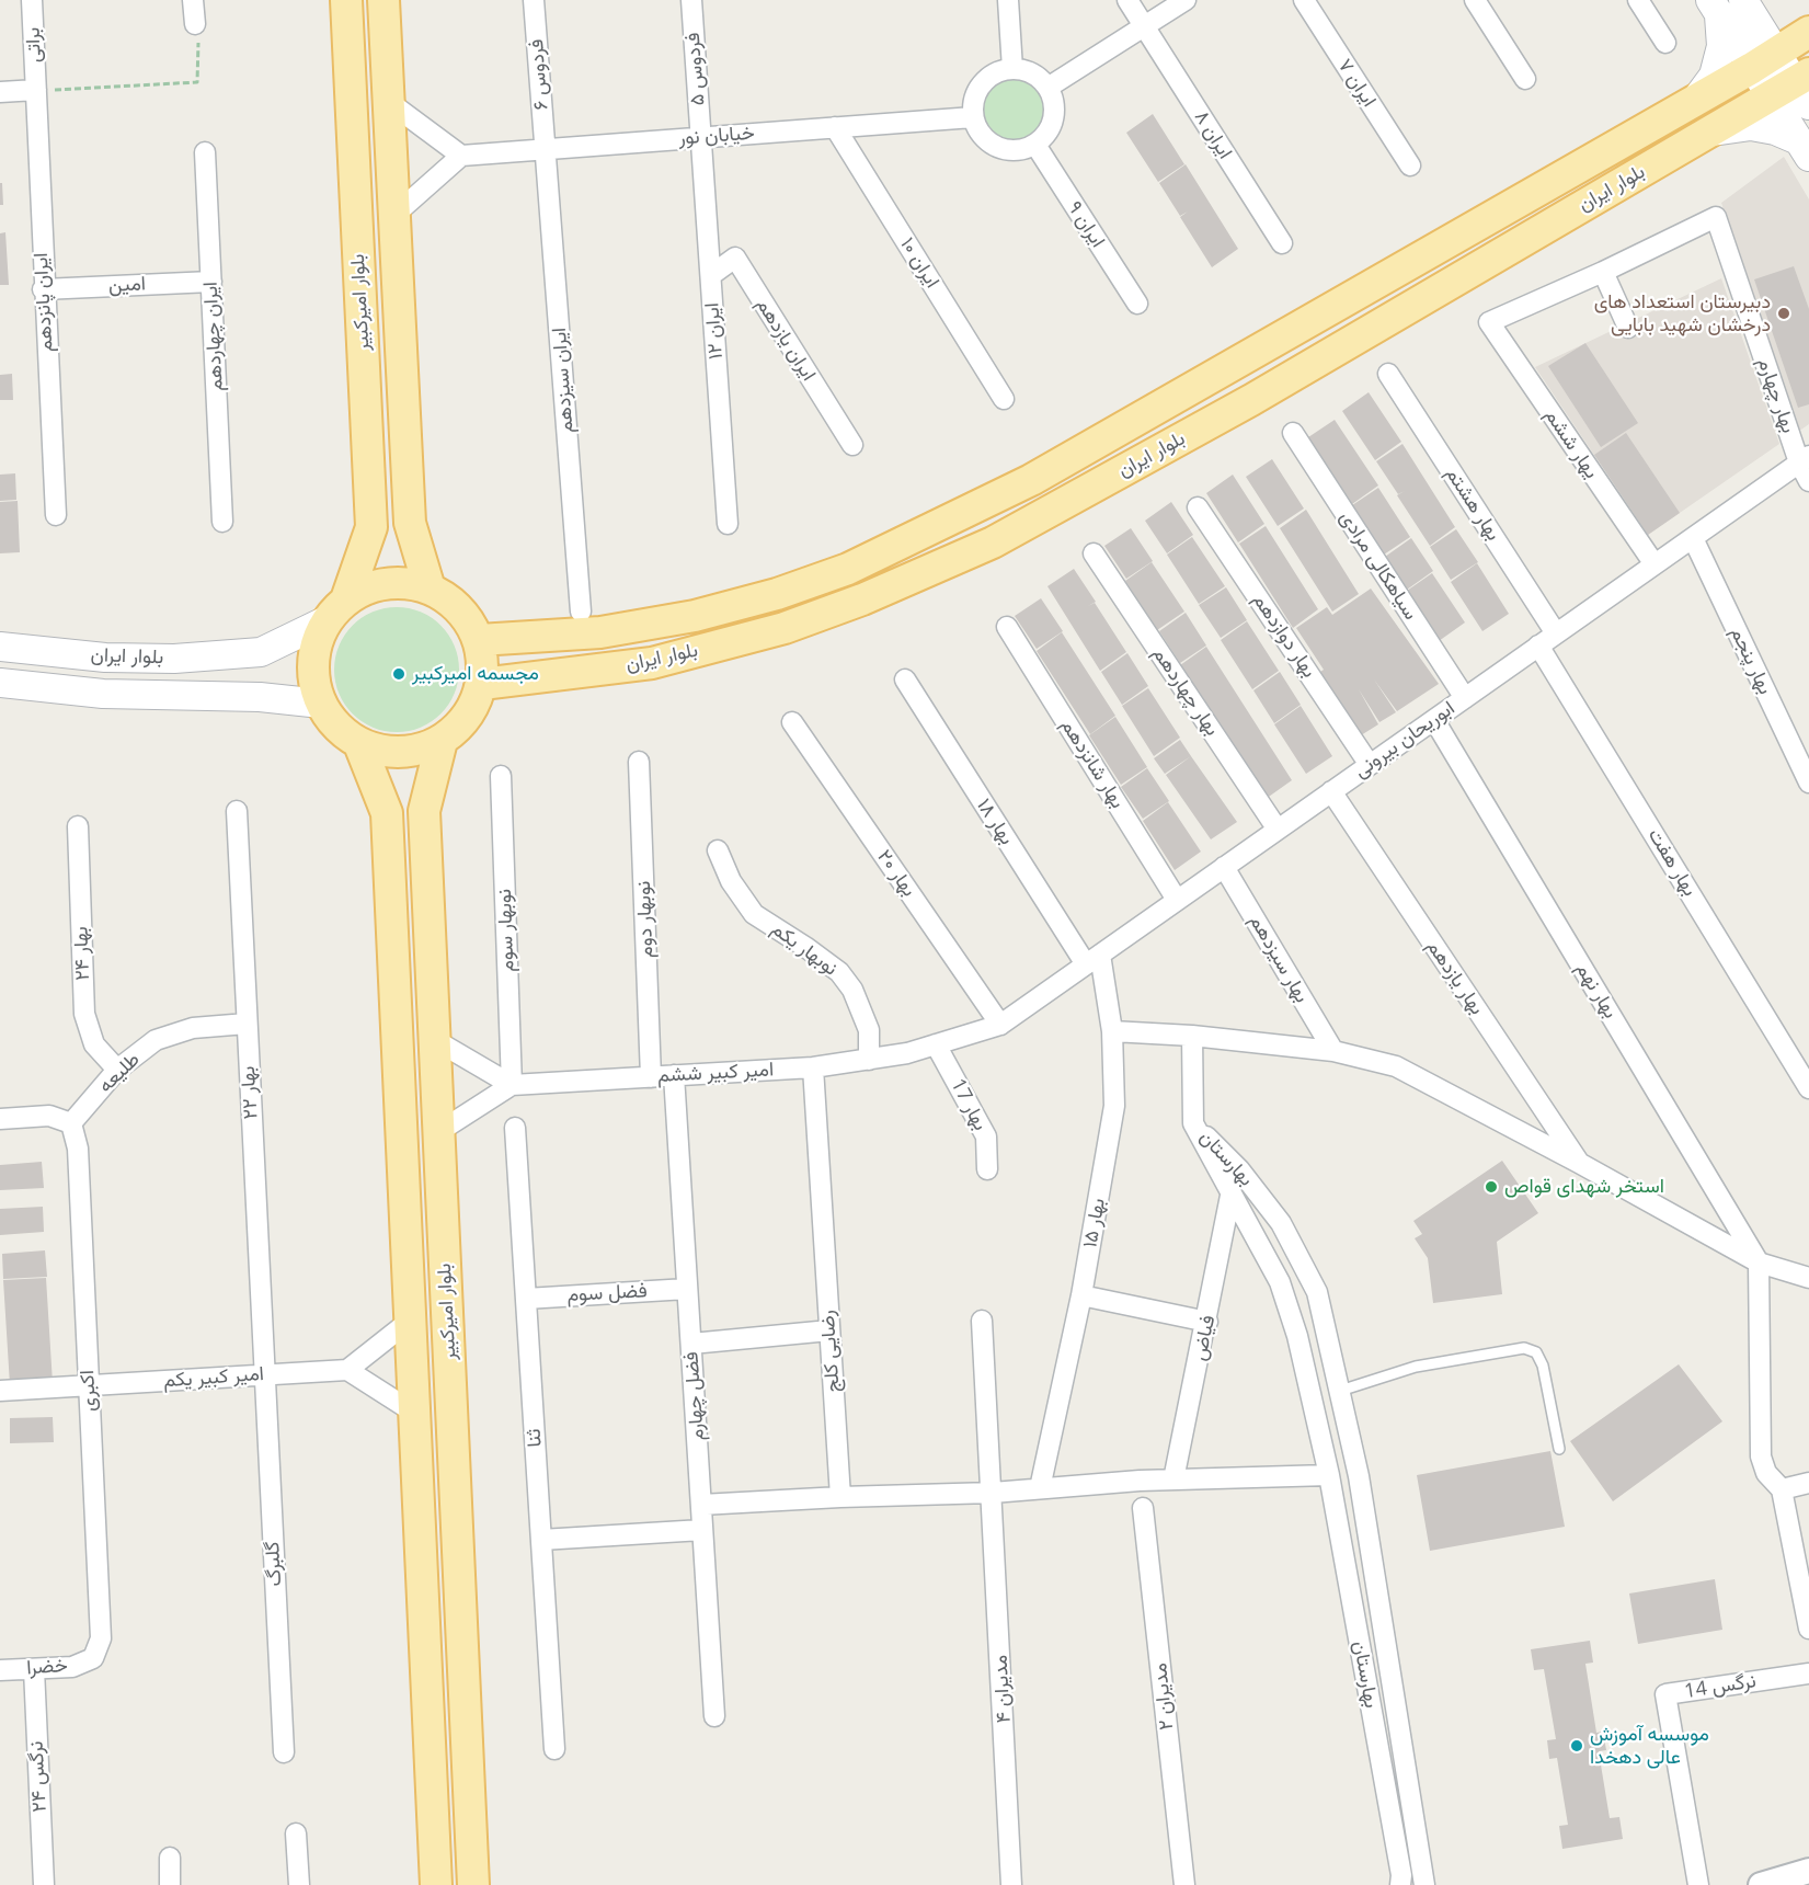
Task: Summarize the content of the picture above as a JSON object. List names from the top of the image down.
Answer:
{
  "streets": {
    "main road": ["بلوار ایران", "بلوار امیرکبیر"],
    "street": [
      "براتی",
      "فردوس ۵",
      "فردوس ۶",
      "ایران ۷",
      "ایران ۸",
      "خیابان نور",
      "ایران ۹",
      "ایران ۱۰",
      "امین",
      "ایران پانزدهم",
      "ایران ۱۲",
      "ایران چهاردهم",
      "ایران یازدهم",
      "ایران سیزدهم",
      "بهار چهارم",
      "یهار ششم",
      "بهار هشتم",
      "سیاهکالی مرادی",
      "بهار دوازدهم",
      "بهار پنجم",
      "بهار چهاردهم",
      "ابوریحان بیرونی",
      "بهار شانزدهم",
      "بهار ۱۸",
      "بهار هفت",
      "بهار ۲۰",
      "نوبهار دوم",
      "نوبهار سوم",
      "نوبهار یکم",
      "بهار ۲۴",
      "بهار سیزدهم",
      "بهار یازدهم",
      "بهار نهم",
      "طلیعه",
      "امیر کبیر ششم",
      "بهار ۲۲",
      "بهار 17",
      "بهارستان",
      "بهار ۱۵",
      "فضل سوم",
      "فیاض",
      "رضایی کلج",
      "امیر کبیر یکم",
      "اکبری",
      "فضل چهارم",
      "ثنا",
      "گلبرگ",
      "خضرا",
      "نرگس 14",
      "مدیران ۴",
      "مدیران ۲",
      "نرگس ۲۴"
    ]
  },
  "crossings": [
    ["براتی", "ایران پانزدهم"],
    ["فردوس ۵", "خیابان نور"],
    ["فردوس ۵", "ایران ۱۲"],
    ["فردوس ۶", "خیابان نور"],
    ["فردوس ۶", "ایران سیزدهم"],
    ["خیابان نور", "ایران ۹"],
    ["خیابان نور", "ایران ۱۰"],
    ["خیابان نور", "ایران ۱۲"],
    ["خیابان نور", "ایران سیزدهم"],
    ["بلوار ایران", "بلوار امیرکبیر"],
    ["امین", "ایران پانزدهم"],
    ["امین", "ایران چهاردهم"],
    ["بلوار امیرکبیر", "امیر کبیر ششم"],
    ["ایران ۱۲", "ایران یازدهم"],
    ["بهار چهارم", "یهار ششم"],
    ["بهار چهارم", "ابوریحان بیرونی"],
    ["یهار ششم", "ابوریحان بیرونی"],
    ["بهار هشتم", "ابوریحان بیرونی"],
    ["سیاهکالی مرادی", "ابوریحان بیرونی"],
    ["بهار دوازدهم", "ابوریحان بیرونی"],
    ["بهار پنجم", "ابوریحان بیرونی"],
    ["بهار چهاردهم", "ابوریحان بیرونی"],
    ["ابوریحان بیرونی", "بهار شانزدهم"],
    ["ابوریحان بیرونی", "بهار ۱۸"],
    ["ابوریحان بیرونی", "بهار هفت"],
    ["ابوریحان بیرونی", "بهار ۲۰"],
    ["ابوریحان بیرونی", "بهار سیزدهم"],
    ["ابوریحان بیرونی", "بهار یازدهم"],
    ["ابوریحان بیرونی", "بهار نهم"],
    ["ابوریحان بیرونی", "امیر کبیر ششم"],
    ["ابوریحان بیرونی", "بهار ۱۵"],
    ["بهار ۱۸", "بهار ۱۵"],
    ["بهار ۲۰", "امیر کبیر ششم"],
    ["نوبهار دوم", "امیر کبیر ششم"],
    ["نوبهار سوم", "امیر کبیر ششم"],
    ["نوبهار یکم", "امیر کبیر ششم"],
    ["بهار ۲۴", "طلیعه"],
    ["طلیعه", "بهار ۲۲"],
    ["طلیعه", "اکبری"],
    ["امیر کبیر ششم", "بهار 17"],
    ["امیر کبیر ششم", "رضایی کلج"],
    ["امیر کبیر ششم", "فضل چهارم"],
    ["بهار ۲۲", "امیر کبیر یکم"],
    ["بهار ۲۲", "گلبرگ"],
    ["بهارستان", "فیاض"],
    ["فضل سوم", "فضل چهارم"],
    ["فضل سوم", "ثنا"],
    ["امیر کبیر یکم", "اکبری"],
    ["امیر کبیر یکم", "گلبرگ"],
    ["اکبری", "خضرا"],
    ["خضرا", "نرگس ۲۴"]
  ],
  "places": [
    "دبیرستان استعداد های درخشان شهید بابایی",
    "مجسمه امیرکبیر",
    "استخر شهدای قواص",
    "موسسه آموزش عالی دهخدا"
  ]
}
